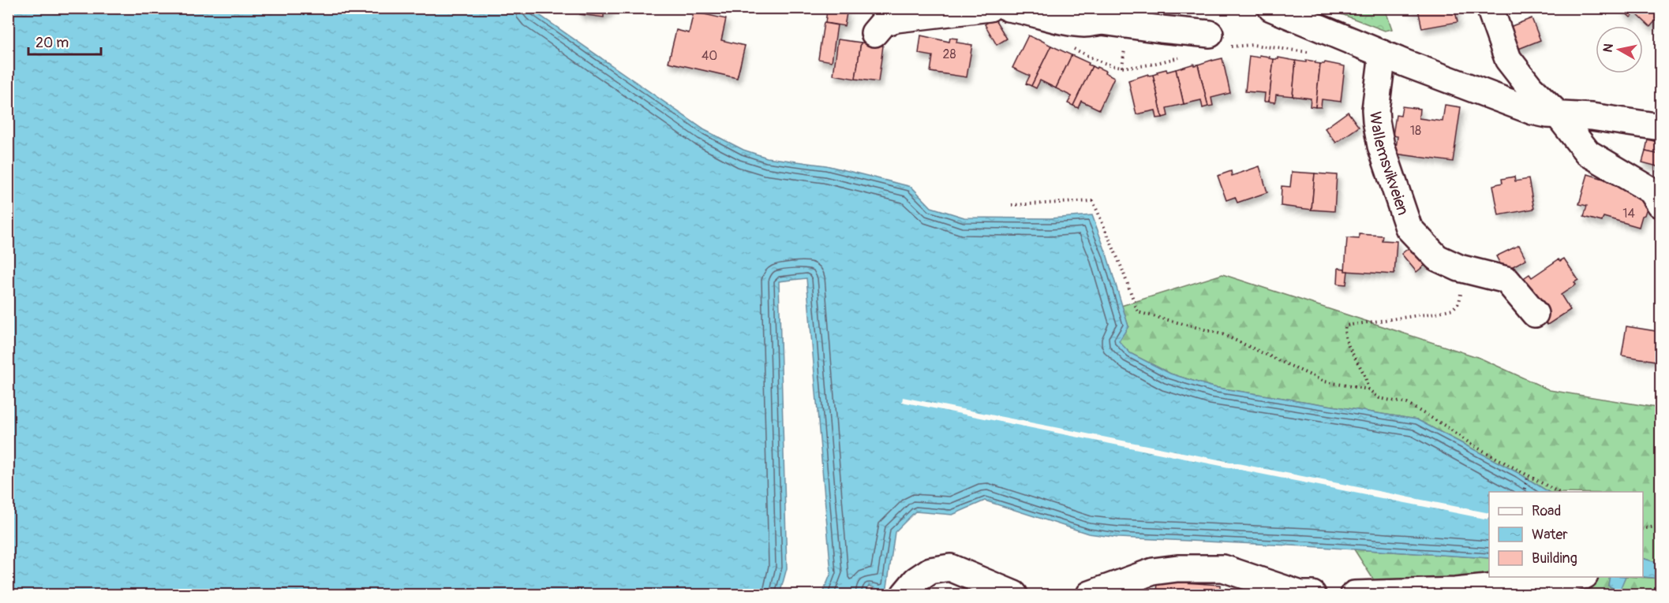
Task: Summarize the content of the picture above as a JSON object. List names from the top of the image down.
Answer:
{
  "streets": {
    "street": ["Wallemsvikveien"]
  },
  "house_numbers": [
    "28",
    "40",
    "18",
    "14"
  ],
  "legend": ["Road", "Water", "Building"],
  "scale_bar": "20 m",
  "north": "left"
}
